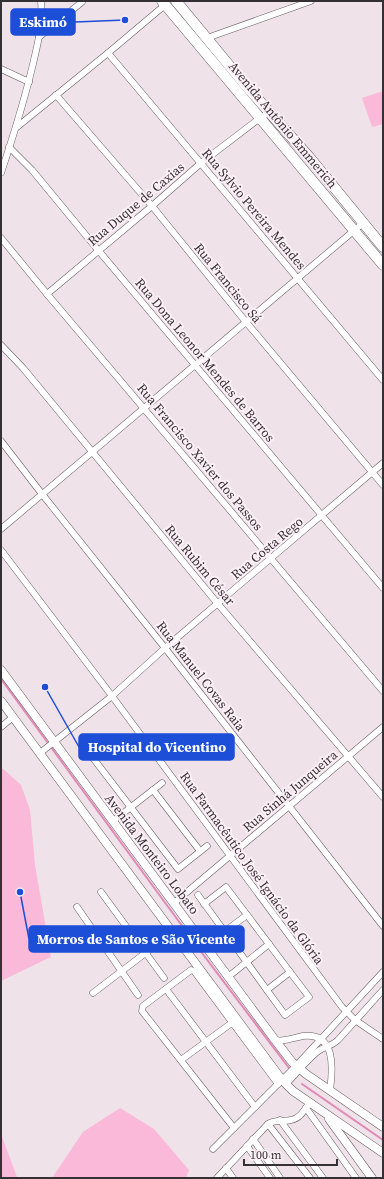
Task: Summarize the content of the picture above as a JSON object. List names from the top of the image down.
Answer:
{
  "streets": {
    "main road": ["Avenida Antônio Emmerich"],
    "street": [
      "Rua Duque de Caxias",
      "Rua Sylvio Pereira Mendes",
      "Rua Francisco Sá",
      "Rua Dona Leonor Mendes de Barros",
      "Rua Francisco Xavier dos Passos",
      "Rua Costa Rego",
      "Rua Rubim César",
      "Rua Manuel Covas Raia",
      "Rua Sinhá Junqueira",
      "Avenida Monteiro Lobato",
      "Rua Farmacêutico José Ignácio da Glória"
    ]
  },
  "crossings": [
    ["Avenida Antônio Emmerich", "Rua Duque de Caxias"],
    ["Rua Duque de Caxias", "Rua Sylvio Pereira Mendes"],
    ["Rua Duque de Caxias", "Rua Francisco Sá"],
    ["Rua Duque de Caxias", "Rua Dona Leonor Mendes de Barros"],
    ["Rua Duque de Caxias", "Rua Francisco Xavier dos Passos"],
    ["Rua Francisco Sá", "Rua Costa Rego"],
    ["Rua Dona Leonor Mendes de Barros", "Rua Costa Rego"],
    ["Rua Francisco Xavier dos Passos", "Rua Costa Rego"],
    ["Rua Costa Rego", "Rua Rubim César"],
    ["Rua Costa Rego", "Rua Manuel Covas Raia"],
    ["Rua Costa Rego", "Avenida Monteiro Lobato"],
    ["Rua Costa Rego", "Rua Farmacêutico José Ignácio da Glória"],
    ["Rua Rubim César", "Rua Sinhá Junqueira"],
    ["Rua Manuel Covas Raia", "Rua Sinhá Junqueira"],
    ["Rua Sinhá Junqueira", "Avenida Monteiro Lobato"],
    ["Rua Sinhá Junqueira", "Rua Farmacêutico José Ignácio da Glória"]
  ],
  "places": ["Eskimó", "Hospital do Vicentino", "Morros de Santos e São Vicente"],
  "scale_bar": "100 m"
}
